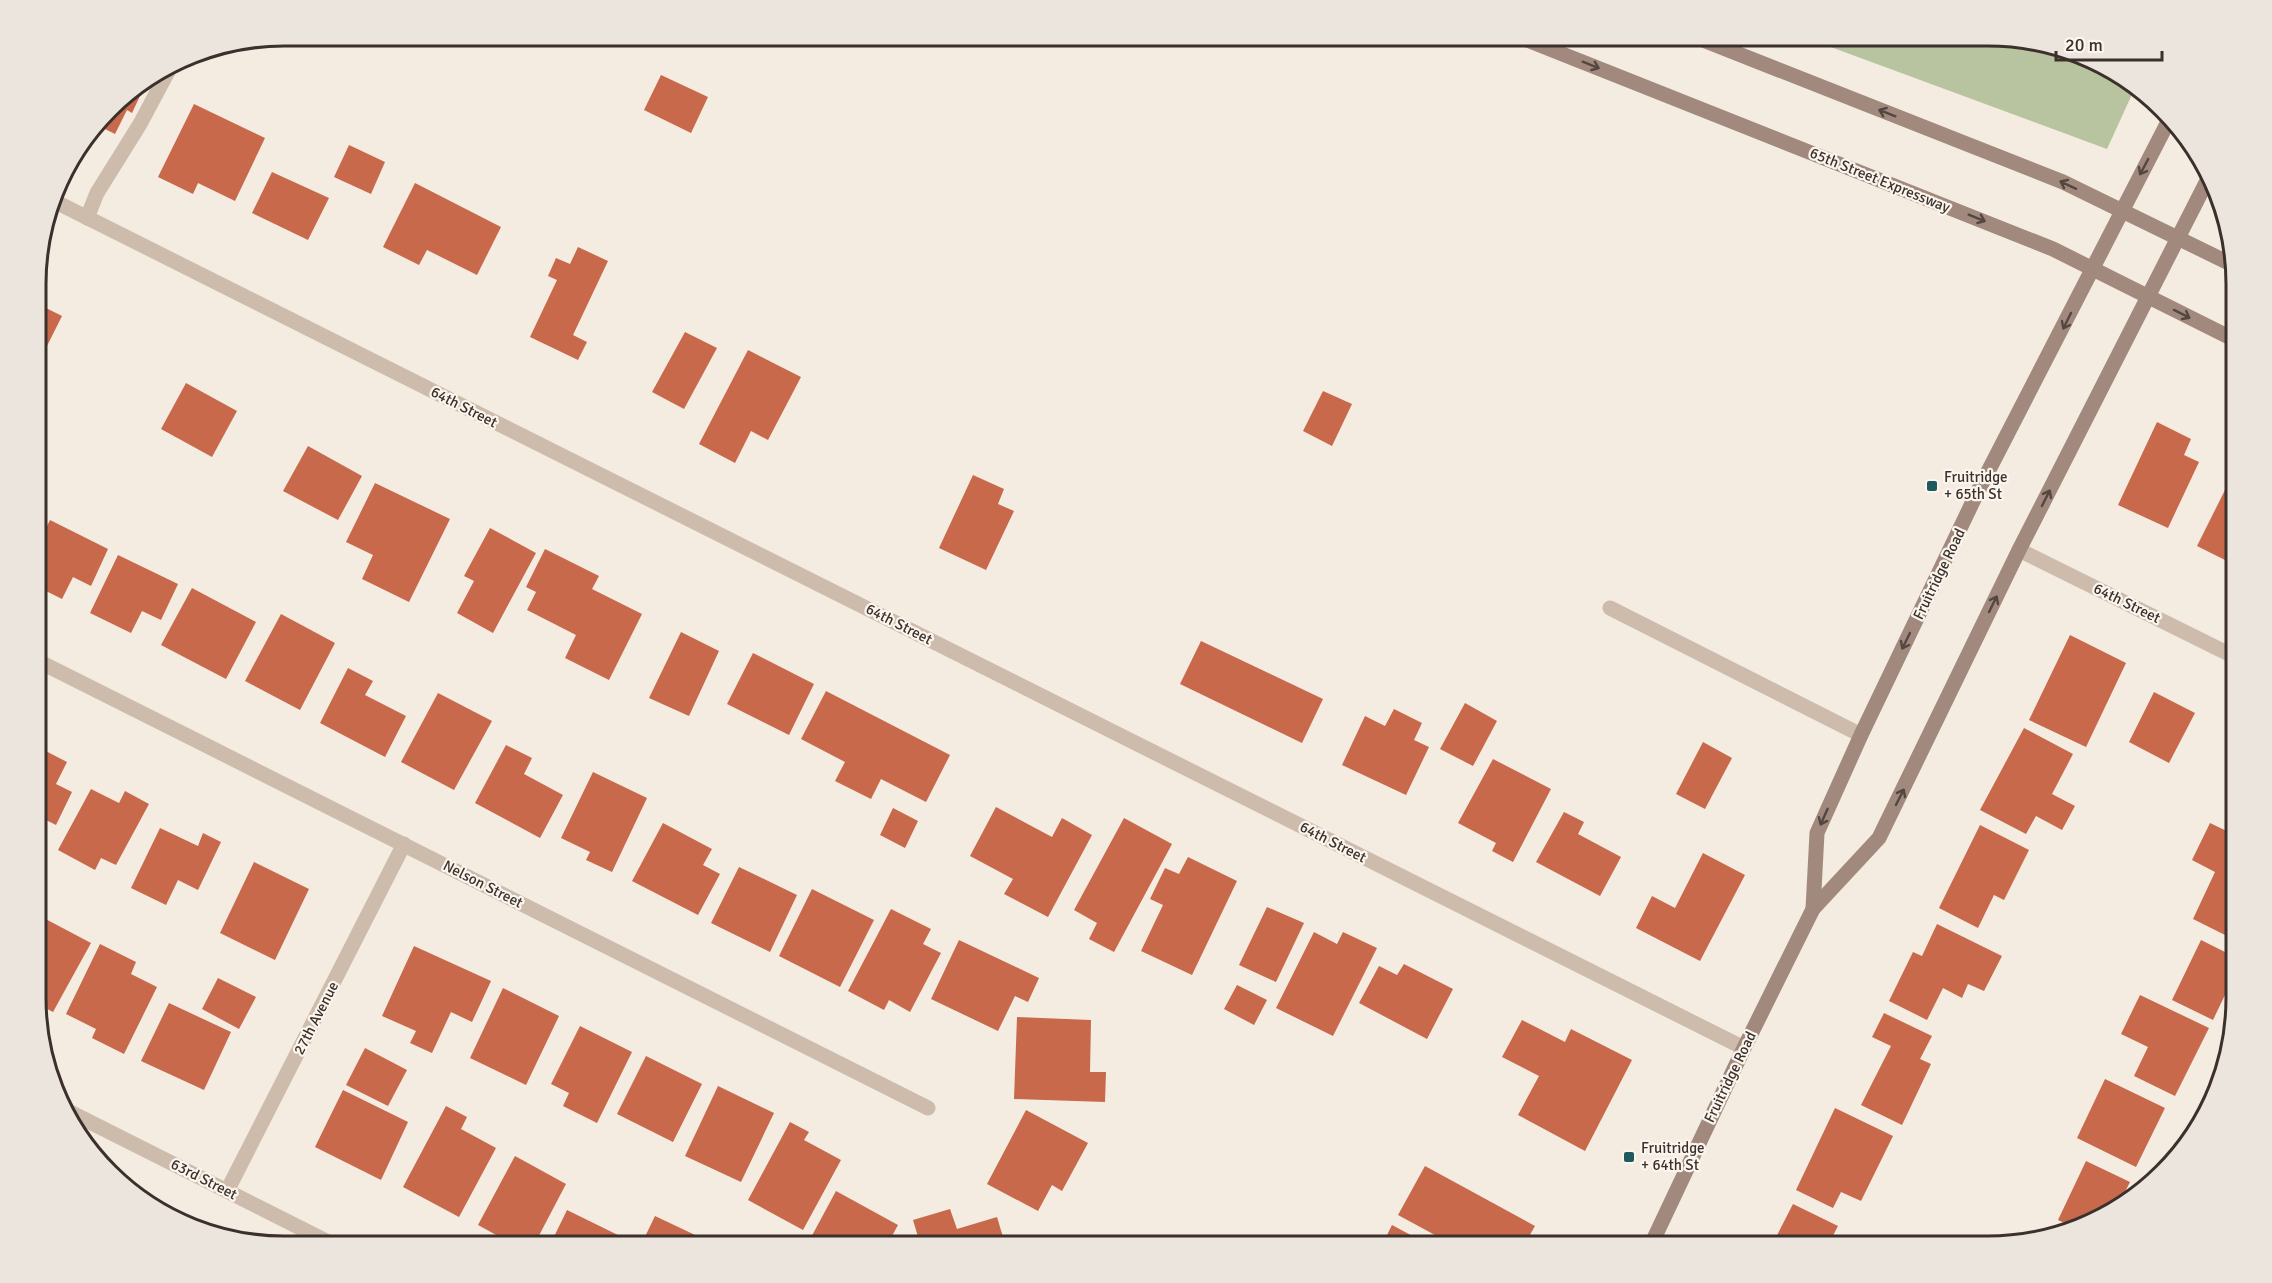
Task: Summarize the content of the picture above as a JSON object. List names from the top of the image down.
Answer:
{
  "streets": {
    "main road": ["65th Street Expressway", "Fruitridge Road"],
    "street": [
      "64th Street",
      "Nelson Street",
      "27th Avenue",
      "63rd Street"
    ]
  },
  "crossings": [
    ["65th Street Expressway", "Fruitridge Road"],
    ["64th Street", "Fruitridge Road"],
    ["Nelson Street", "27th Avenue"],
    ["27th Avenue", "63rd Street"]
  ],
  "places": {
    "transit": ["Fruitridge + 65th St", "Fruitridge + 64th St"]
  },
  "scale_bar": "20 m"
}
